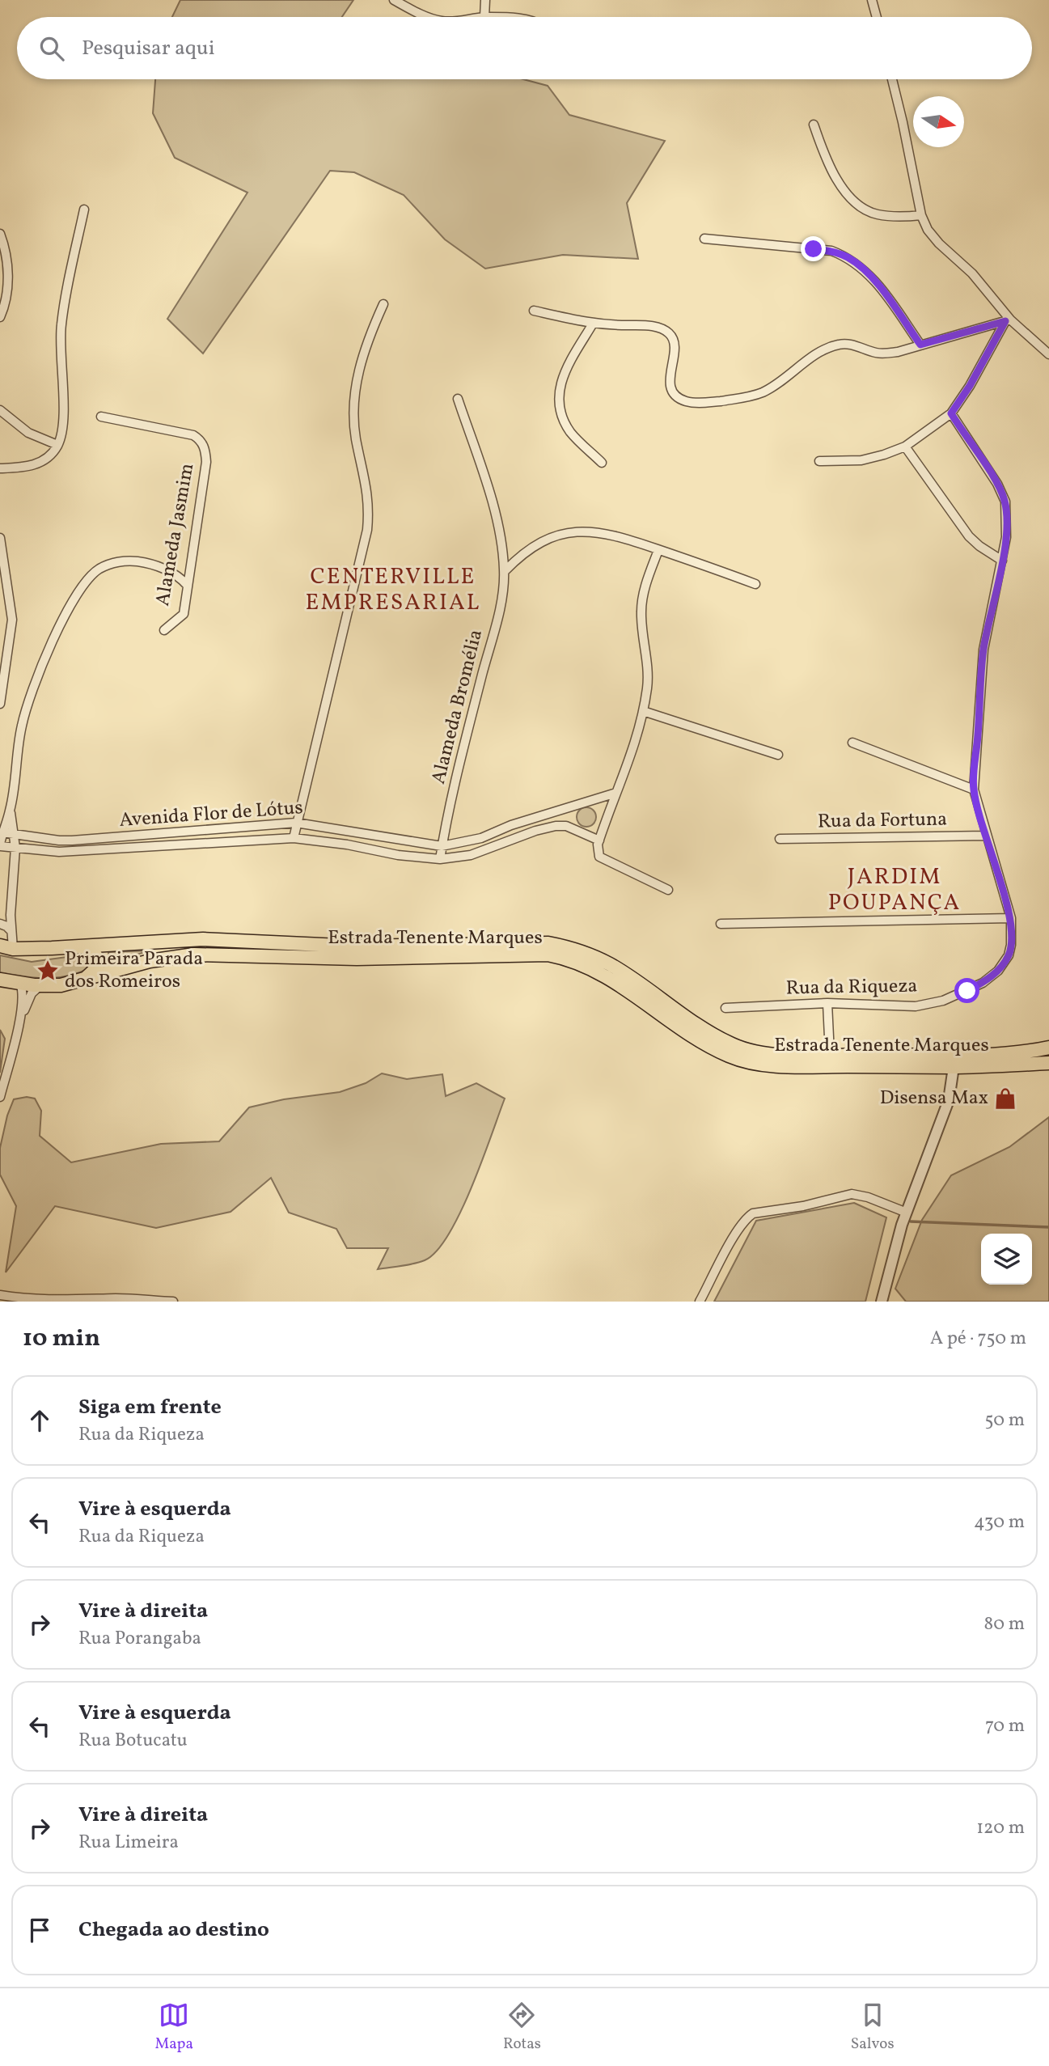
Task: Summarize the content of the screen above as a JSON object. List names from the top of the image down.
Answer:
{
  "streets": {
    "main road": ["Estrada Tenente Marques"],
    "street": [
      "Alameda Jasmim",
      "Alameda Bromélia",
      "Avenida Flor de Lótus",
      "Rua da Fortuna",
      "Rua da Riqueza"
    ]
  },
  "crossings": [
    ["Alameda Bromélia", "Avenida Flor de Lótus"],
    ["Rua da Fortuna", "Rua da Riqueza"]
  ],
  "districts": ["CENTERVILLE EMPRESARIAL", "JARDIM POUPANÇA"],
  "places": {
    "place": ["Primeira Parada dos Romeiros"],
    "shop": ["Disensa Max"]
  },
  "north": "right",
  "page": {
    "search": "Pesquisar aqui",
    "heading": ["10 min", "A pé · 750 m"],
    "list": [
      ["Siga em frente", "Rua da Riqueza", "50 m"],
      ["Vire à esquerda", "Rua da Riqueza", "430 m"],
      ["Vire à direita", "Rua Porangaba", "80 m"],
      ["Vire à esquerda", "Rua Botucatu", "70 m"],
      ["Vire à direita", "Rua Limeira", "120 m"],
      "Chegada ao destino"
    ],
    "nav": ["Mapa", "Rotas", "Salvos"]
  }
}
